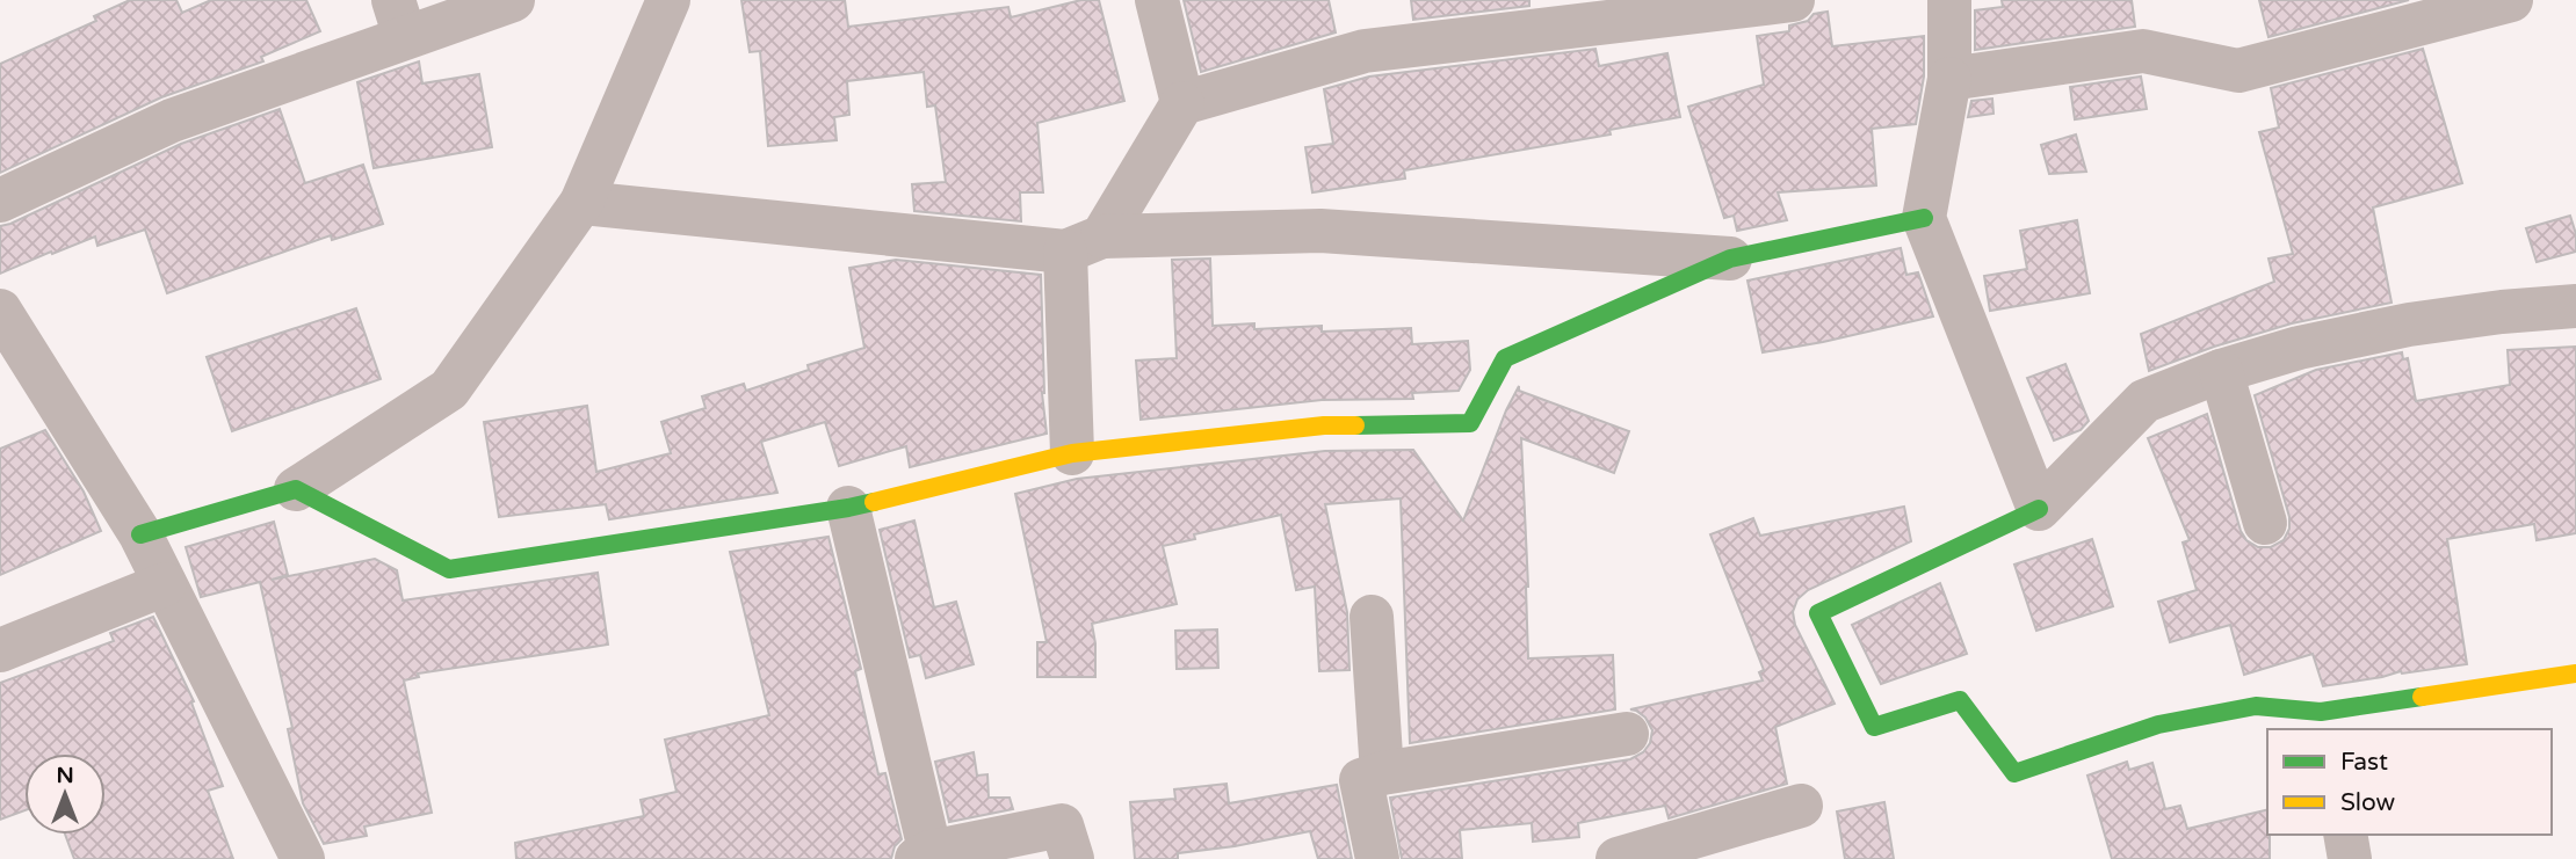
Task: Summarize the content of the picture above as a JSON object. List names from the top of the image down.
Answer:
{
  "legend": ["Fast", "Slow"],
  "north": "top"
}
